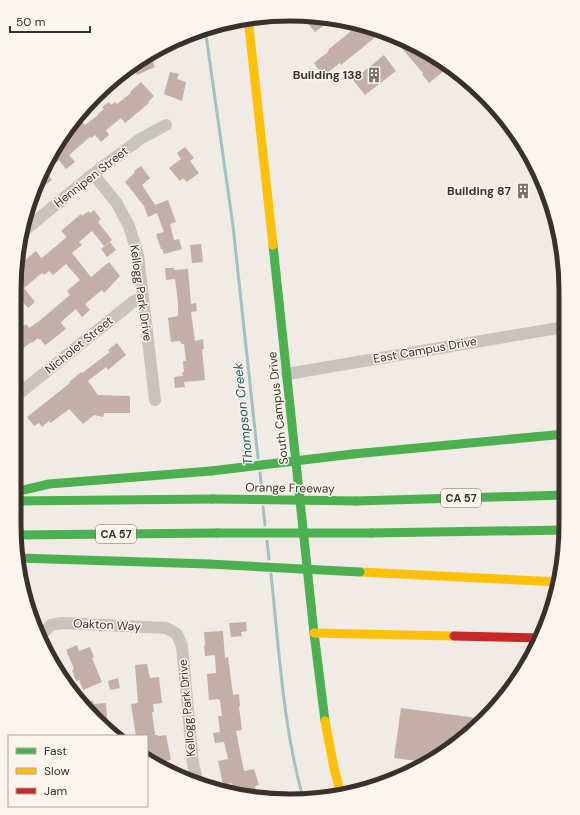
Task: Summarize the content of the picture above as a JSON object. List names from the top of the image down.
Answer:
{
  "streets": {
    "main road": ["South Campus Drive", "Orange Freeway", "CA 57"],
    "street": [
      "Hennipen Street",
      "Kellogg Park Drive",
      "Nicholet Street",
      "East Campus Drive",
      "Oakton Way"
    ]
  },
  "crossings": [
    ["Hennipen Street", "Kellogg Park Drive"],
    ["Kellogg Park Drive", "Nicholet Street"],
    ["Kellogg Park Drive", "Oakton Way"],
    ["East Campus Drive", "South Campus Drive"]
  ],
  "water": ["Thompson Creek"],
  "places": {
    "building": ["Building 138", "Building 87"]
  },
  "legend": ["Fast", "Slow", "Jam"],
  "scale_bar": "50 m"
}
